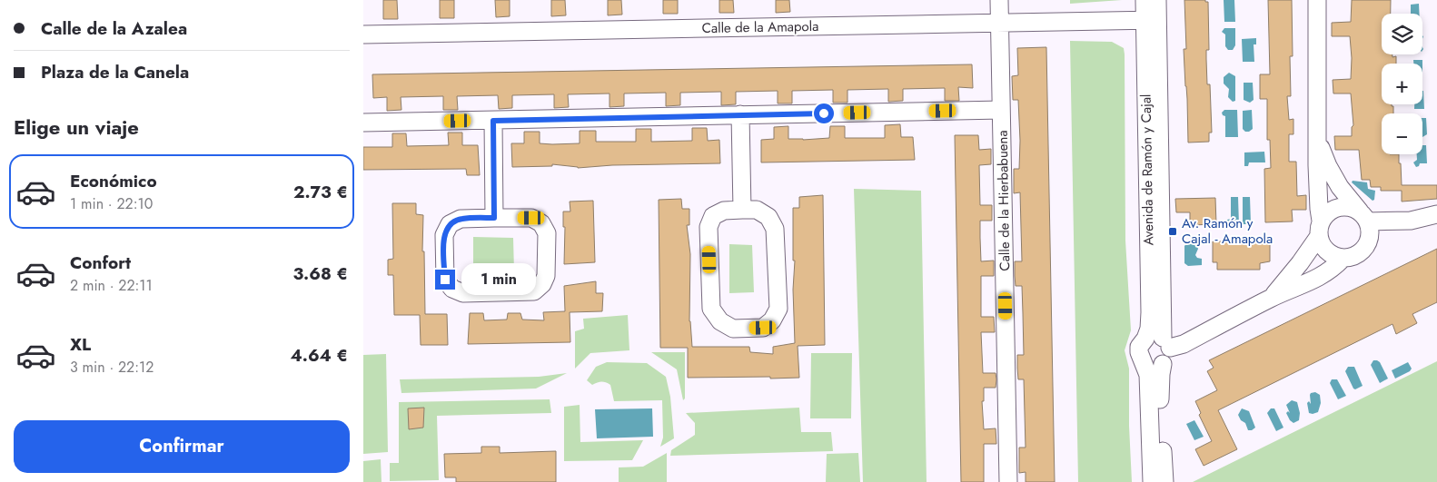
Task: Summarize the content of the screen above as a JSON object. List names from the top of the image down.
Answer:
{
  "streets": {
    "street": ["Calle de la Amapola", "Avenida de Ramón y Cajal", "Calle de la Hierbabuena"]
  },
  "crossings": [
    ["Calle de la Amapola", "Avenida de Ramón y Cajal"],
    ["Calle de la Amapola", "Calle de la Hierbabuena"]
  ],
  "places": {
    "transit": ["Av. Ramón y Cajal - Amapola"]
  },
  "page": {
    "banner": ["Calle de la Azalea", "Plaza de la Canela"],
    "map_buttons": ["+", "−"],
    "heading": "Elige un viaje",
    "list": [
      {
        "name": "Económico",
        "note": "1 min · 22:10",
        "value": "2.73 €"
      },
      {
        "name": "Confort",
        "note": "2 min · 22:11",
        "value": "3.68 €"
      },
      {
        "name": "XL",
        "note": "3 min · 22:12",
        "value": "4.64 €"
      }
    ],
    "bubble": "1 min",
    "buttons": "Confirmar"
  }
}
